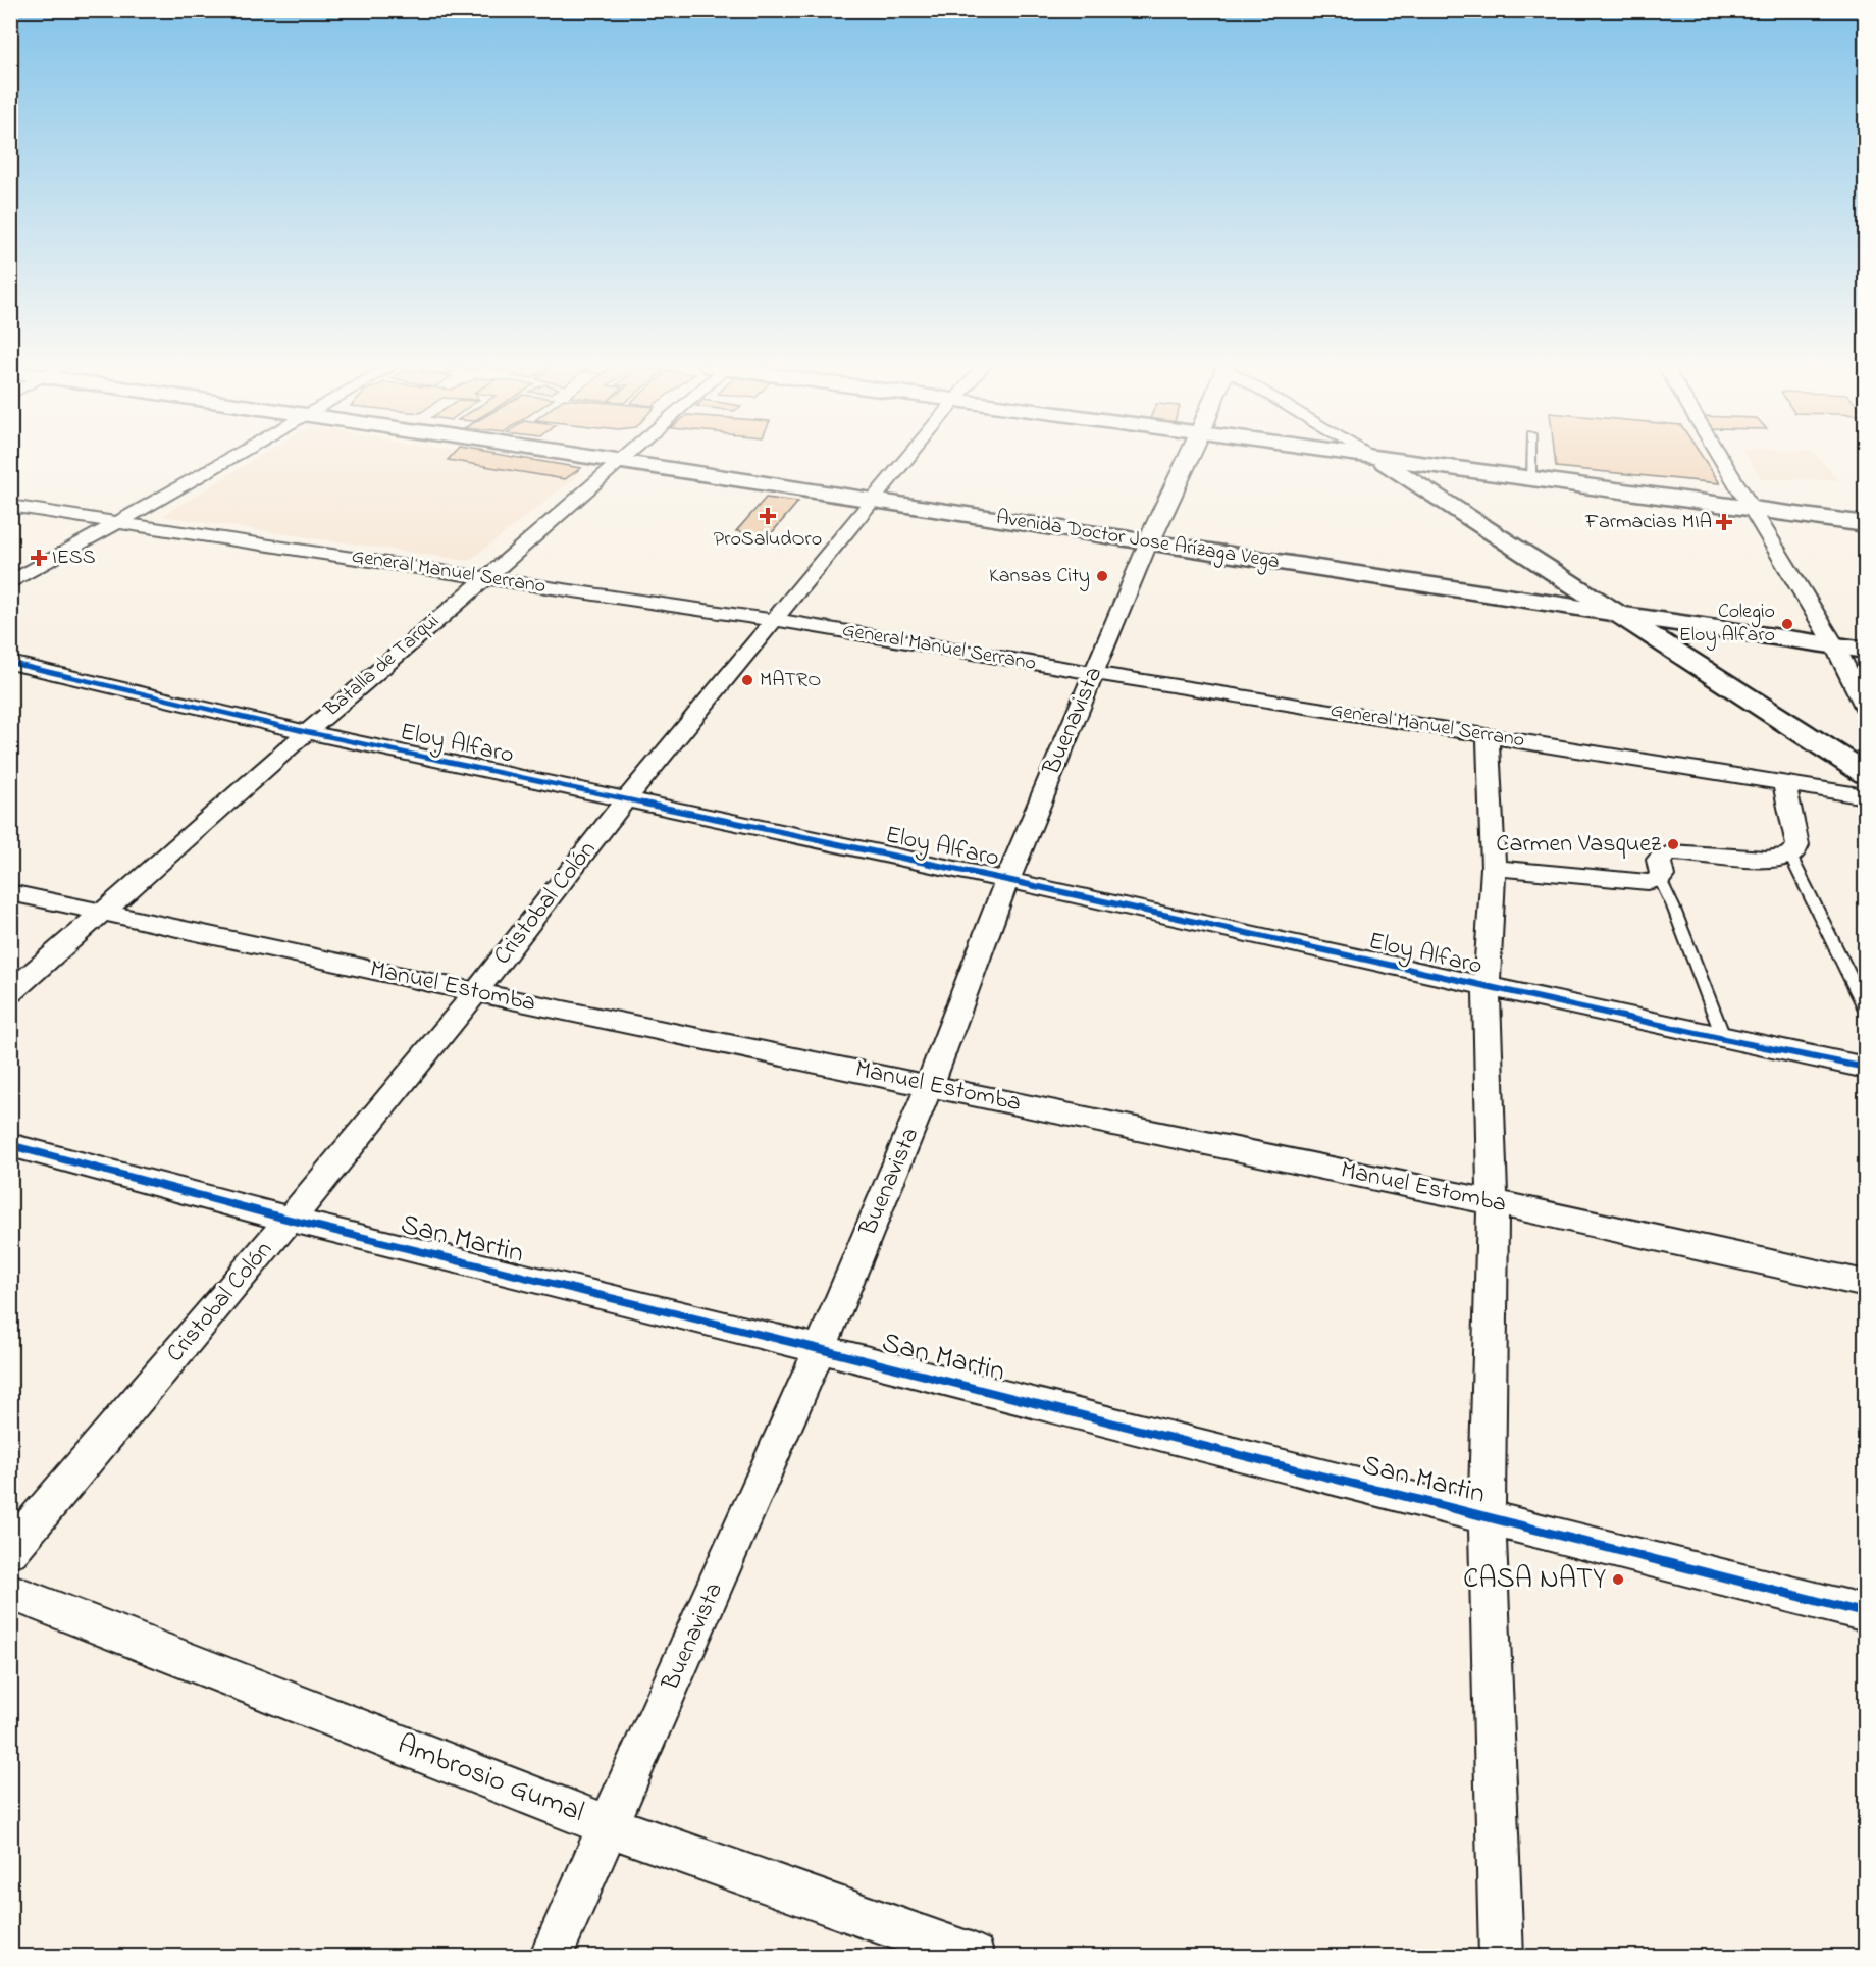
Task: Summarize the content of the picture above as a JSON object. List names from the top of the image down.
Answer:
{
  "streets": {
    "main road": ["Avenida Doctor Jose Arízaga Vega"],
    "street": [
      "General Manuel Serrano",
      "Batalla de Tarqui",
      "Buenavista",
      "Eloy Alfaro",
      "Cristobal Colón",
      "Manuel Estomba",
      "San Martin",
      "Ambrosio Gumal"
    ]
  },
  "crossings": [
    ["Avenida Doctor Jose Arízaga Vega", "Batalla de Tarqui"],
    ["Avenida Doctor Jose Arízaga Vega", "Buenavista"],
    ["Avenida Doctor Jose Arízaga Vega", "Cristobal Colón"],
    ["General Manuel Serrano", "Batalla de Tarqui"],
    ["General Manuel Serrano", "Buenavista"],
    ["General Manuel Serrano", "Cristobal Colón"],
    ["Batalla de Tarqui", "Eloy Alfaro"],
    ["Batalla de Tarqui", "Manuel Estomba"],
    ["Buenavista", "Eloy Alfaro"],
    ["Buenavista", "Manuel Estomba"],
    ["Buenavista", "San Martin"],
    ["Buenavista", "Ambrosio Gumal"],
    ["Eloy Alfaro", "Cristobal Colón"],
    ["Cristobal Colón", "Manuel Estomba"],
    ["Cristobal Colón", "San Martin"]
  ],
  "places": {
    "health": ["ProSaludOro", "Farmacias MIA", "IESS"],
    "other": [
      "Kansas City",
      "Colegio Eloy Alfaro",
      "MATRO",
      "Carmen Vasquez",
      "CASA NATY"
    ]
  }
}
